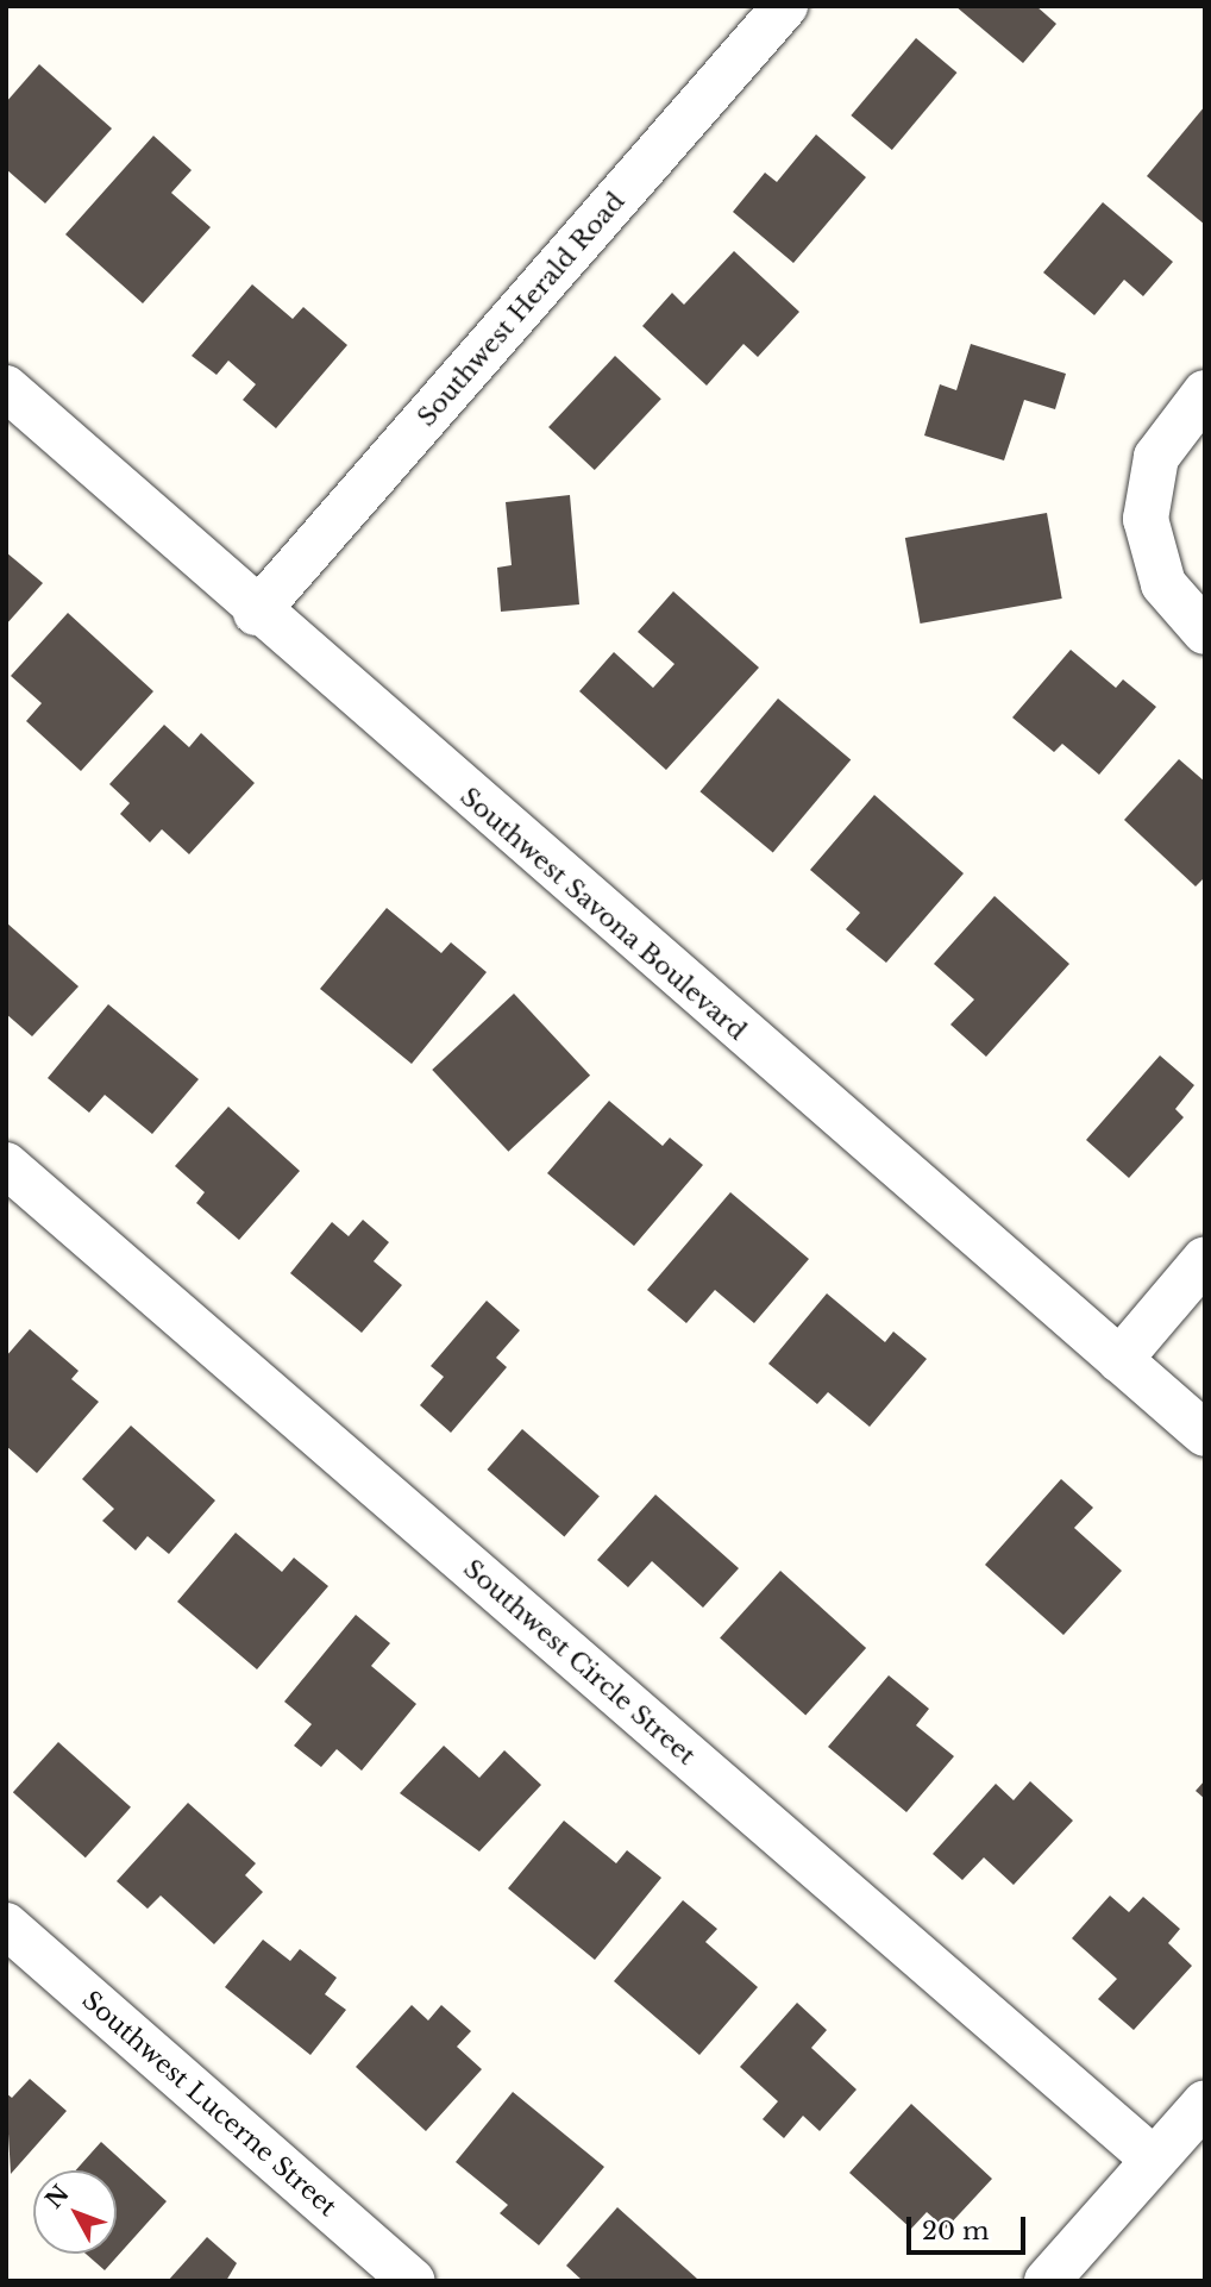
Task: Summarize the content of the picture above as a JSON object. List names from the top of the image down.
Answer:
{
  "streets": {
    "street": [
      "Southwest Herald Road",
      "Southwest Savona Boulevard",
      "Southwest Circle Street",
      "Southwest Lucerne Street"
    ]
  },
  "crossings": [
    ["Southwest Herald Road", "Southwest Savona Boulevard"]
  ],
  "scale_bar": "20 m",
  "north": "top left"
}
